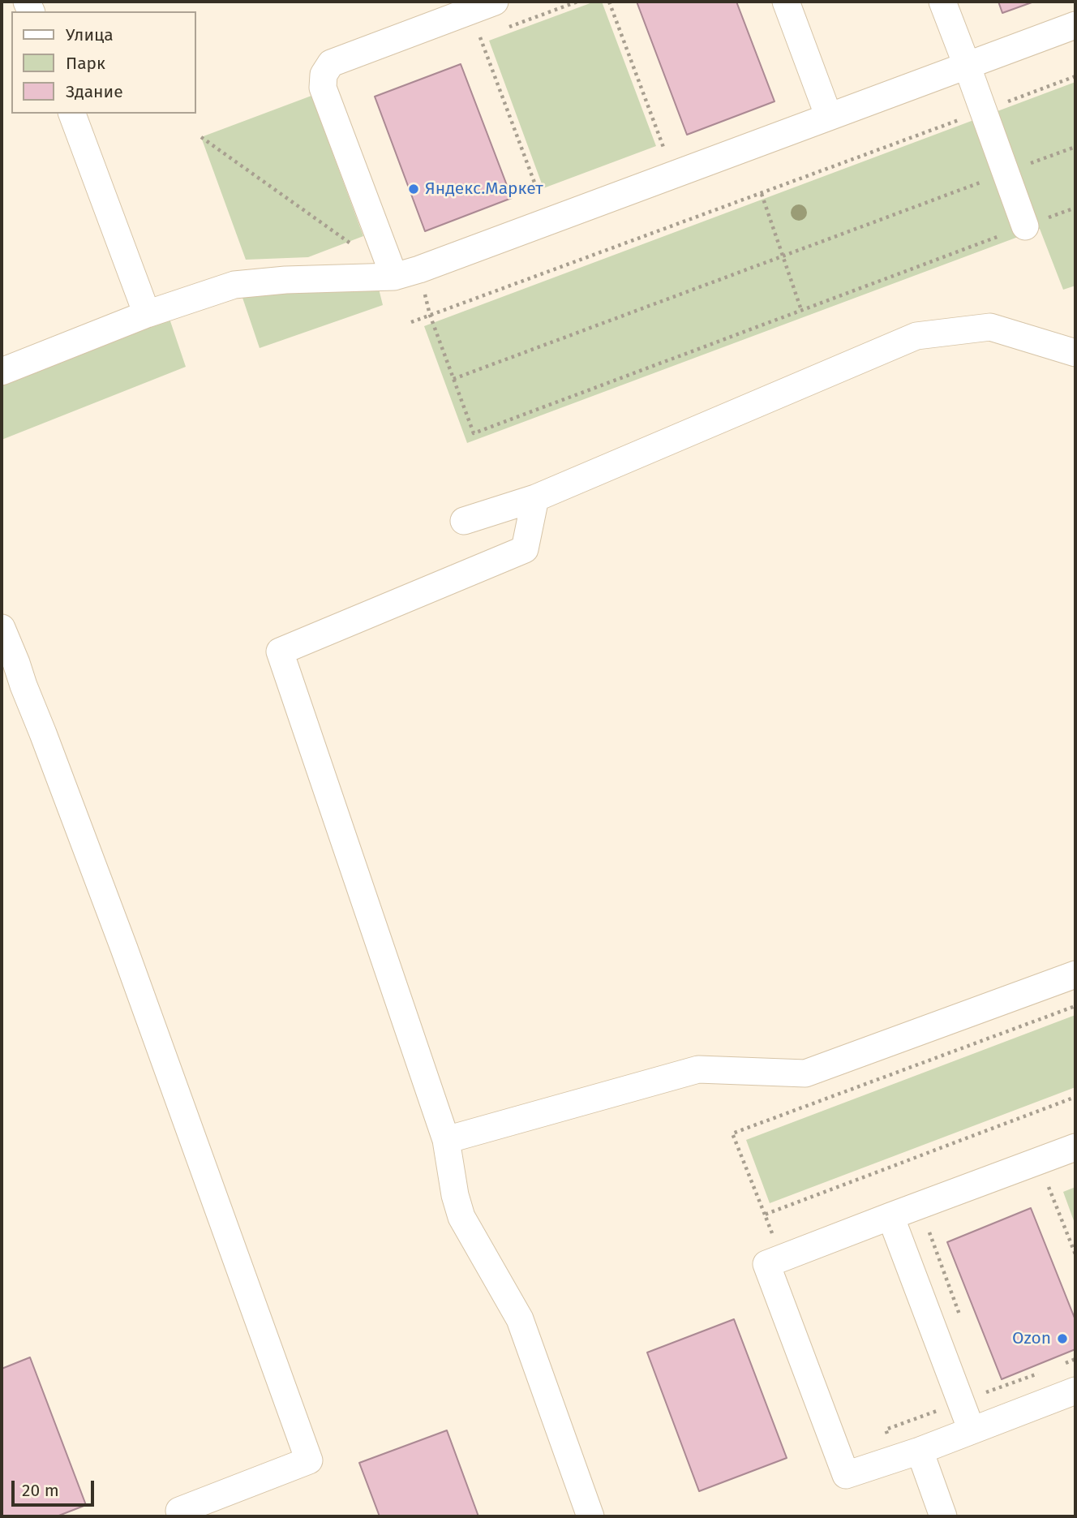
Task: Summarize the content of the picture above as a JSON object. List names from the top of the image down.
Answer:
{
  "places": ["Яндекс.Маркет", "Ozon"],
  "legend": ["Улица", "Парк", "Здание"],
  "scale_bar": "20 m"
}
